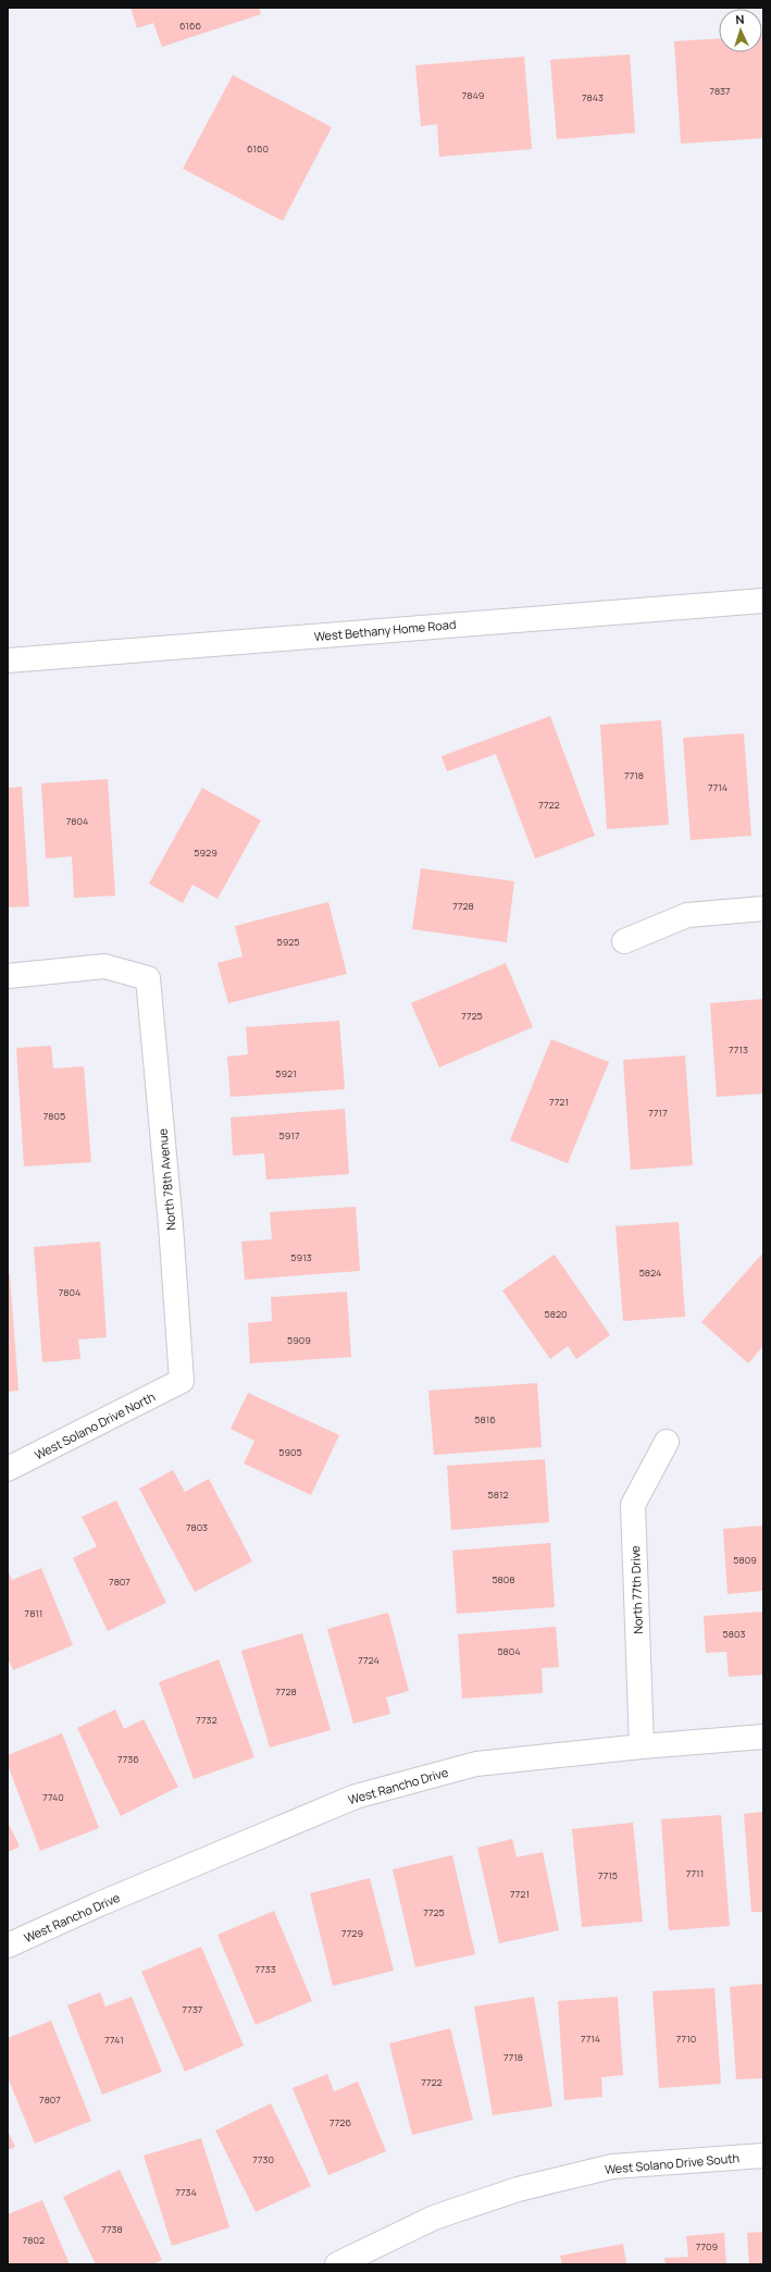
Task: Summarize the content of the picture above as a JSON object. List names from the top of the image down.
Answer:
{
  "streets": {
    "street": [
      "West Bethany Home Road",
      "North 78th Avenue",
      "West Solano Drive North",
      "North 77th Drive",
      "West Rancho Drive",
      "West Solano Drive South"
    ]
  },
  "crossings": [
    ["North 78th Avenue", "West Solano Drive North"],
    ["North 77th Drive", "West Rancho Drive"]
  ],
  "house_numbers": [
    "6166",
    "7837",
    "7849",
    "7843",
    "6160",
    "7718",
    "7714",
    "7722",
    "7804",
    "5929",
    "7728",
    "5925",
    "7725",
    "7713",
    "5921",
    "7721",
    "7717",
    "7805",
    "5917",
    "5913",
    "5824",
    "7804",
    "5820",
    "5909",
    "5816",
    "5905",
    "5812",
    "7803",
    "5809",
    "5808",
    "7807",
    "7811",
    "5803",
    "5804",
    "7724",
    "7728",
    "7732",
    "7736",
    "7740",
    "7711",
    "7715",
    "7721",
    "7725",
    "7729",
    "7733",
    "7737",
    "7714",
    "7710",
    "7741",
    "7718",
    "7722",
    "7807",
    "7726",
    "7730",
    "7734",
    "7738",
    "7802",
    "7709"
  ],
  "north": "top"
}
